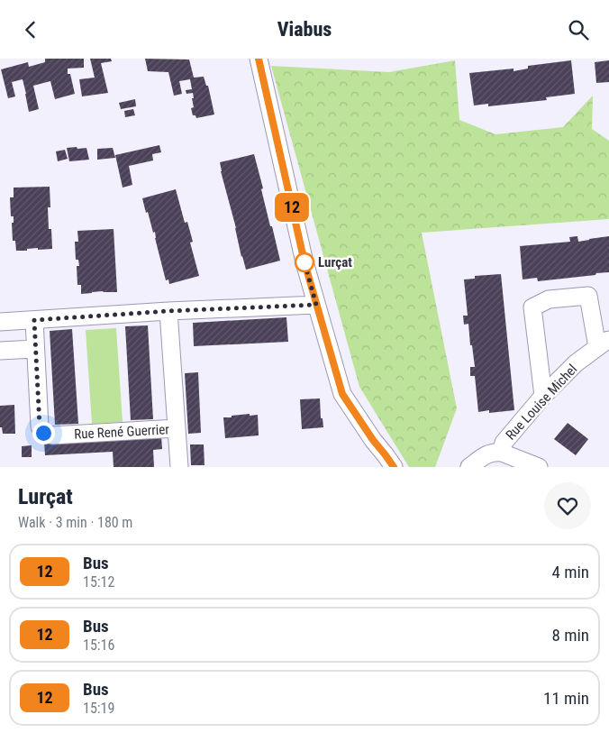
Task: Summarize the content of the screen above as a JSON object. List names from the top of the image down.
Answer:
{
  "streets": {
    "street": ["Rue Louise Michel", "Rue René Guerrier"]
  },
  "places": ["Lurçat"],
  "lines": ["bus line 12"],
  "page": {
    "header": "Viabus",
    "on_map": "12",
    "heading": ["Lurçat", "Walk · 3 min · 180 m"],
    "list": [
      {
        "mark": "12",
        "name": "Bus",
        "note": "15:12",
        "value": "4 min"
      },
      {
        "mark": "12",
        "name": "Bus",
        "note": "15:16",
        "value": "8 min"
      },
      {
        "mark": "12",
        "name": "Bus",
        "note": "15:19",
        "value": "11 min"
      }
    ]
  }
}
